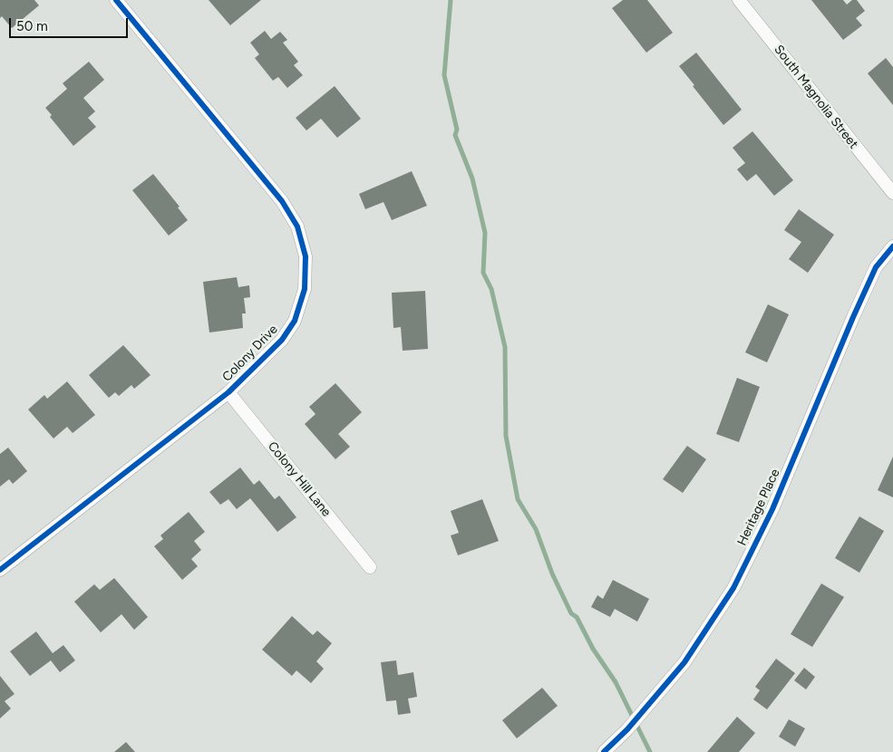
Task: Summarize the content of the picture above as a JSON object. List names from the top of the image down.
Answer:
{
  "streets": {
    "street": [
      "South Magnolia Street",
      "Colony Drive",
      "Colony Hill Lane",
      "Heritage Place"
    ]
  },
  "crossings": [
    ["Colony Drive", "Colony Hill Lane"]
  ],
  "scale_bar": "50 m"
}
